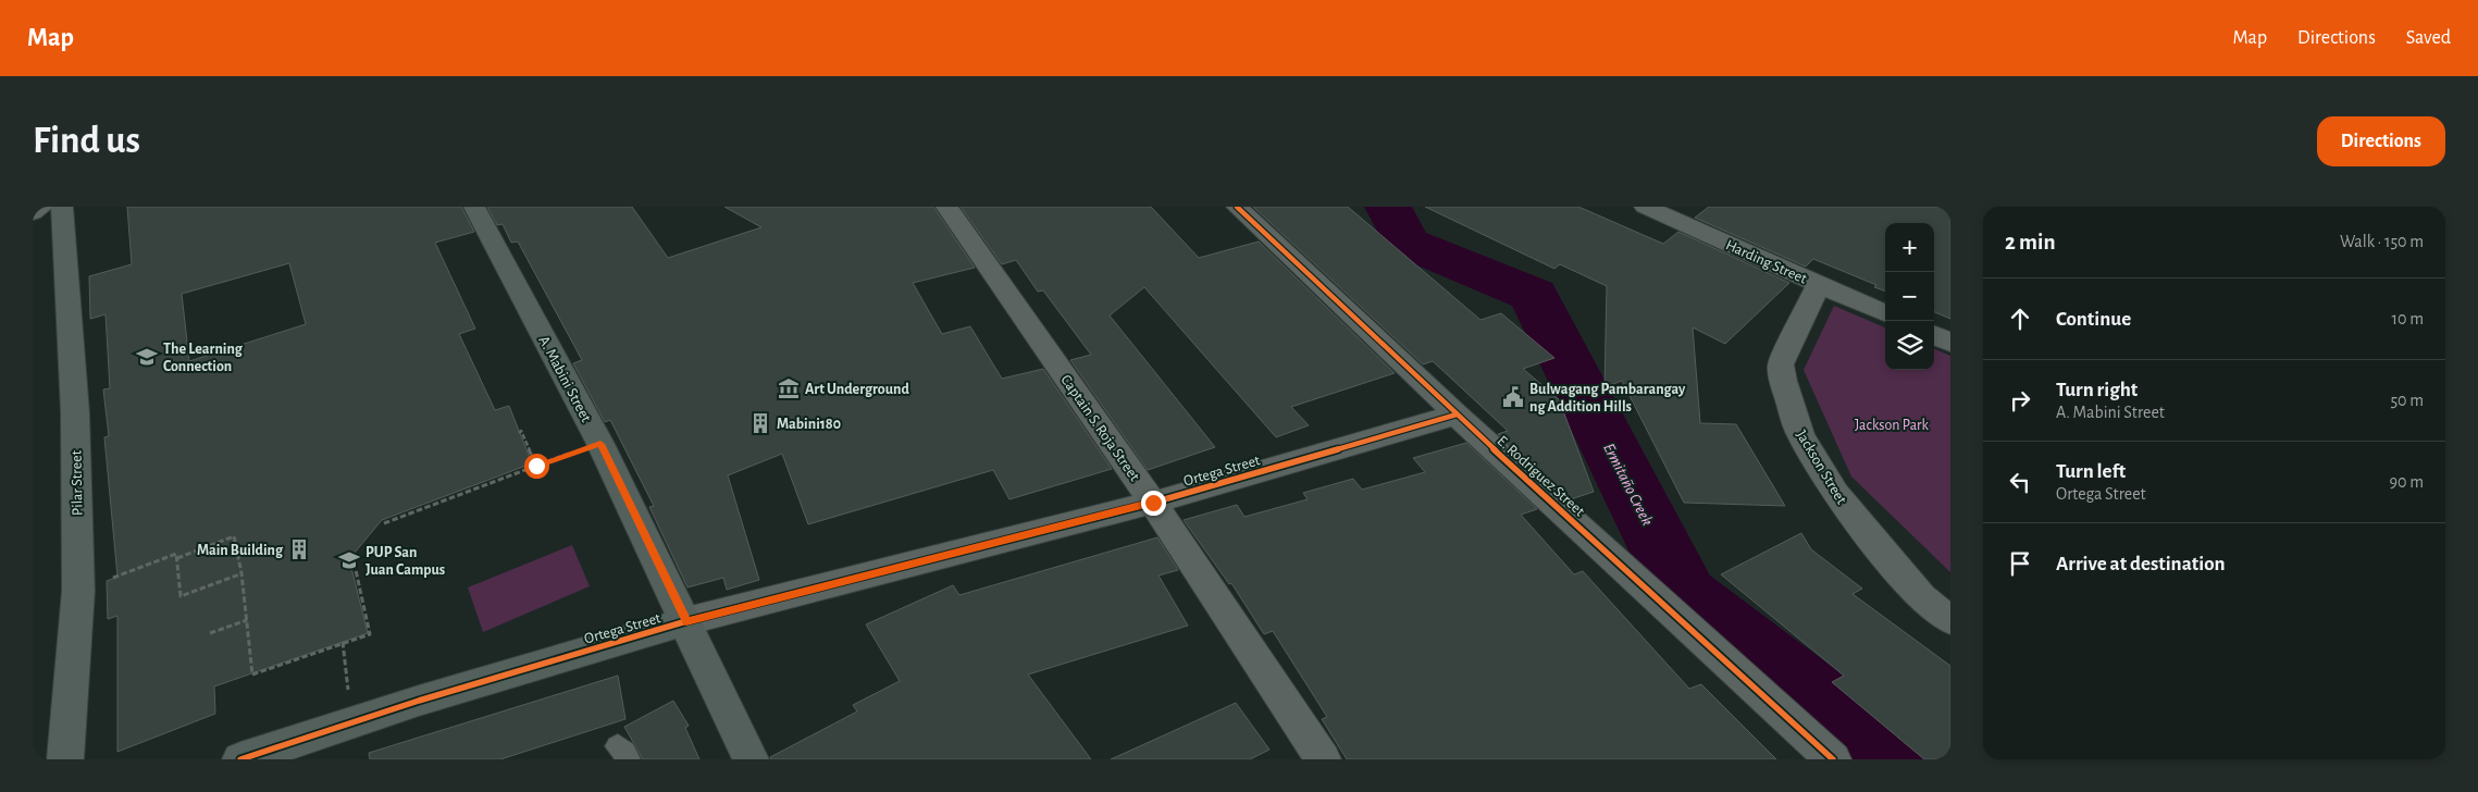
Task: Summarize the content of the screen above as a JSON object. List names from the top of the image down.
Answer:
{
  "streets": {
    "street": [
      "Harding Street",
      "A. Mabini Street",
      "Captain S. Roja Street",
      "Jackson Street",
      "Ortega Street",
      "E. Rodriguez Street",
      "Pilar Street"
    ]
  },
  "crossings": [
    ["Harding Street", "Jackson Street"],
    ["A. Mabini Street", "Ortega Street"],
    ["Captain S. Roja Street", "Ortega Street"],
    ["Ortega Street", "E. Rodriguez Street"]
  ],
  "water": ["Ermitaño Creek"],
  "parks": ["Jackson Park"],
  "places": {
    "school or university": ["The Learning Connection", "PUP San Juan Campus"],
    "museum": ["Art Underground"],
    "public building": ["Bulwagang Pambarangay ng Addition Hills"],
    "building": ["Mabini180", "Main Building"]
  },
  "page": {
    "header": "Map",
    "nav": ["Map", "Directions", "Saved"],
    "buttons": "Directions",
    "title": "Find us",
    "heading": ["2 min", "Walk · 150 m"],
    "map_buttons": ["+", "−"],
    "list": [
      ["Continue", "10 m"],
      ["Turn right", "A. Mabini Street", "50 m"],
      ["Turn left", "Ortega Street", "90 m"],
      "Arrive at destination"
    ]
  }
}
